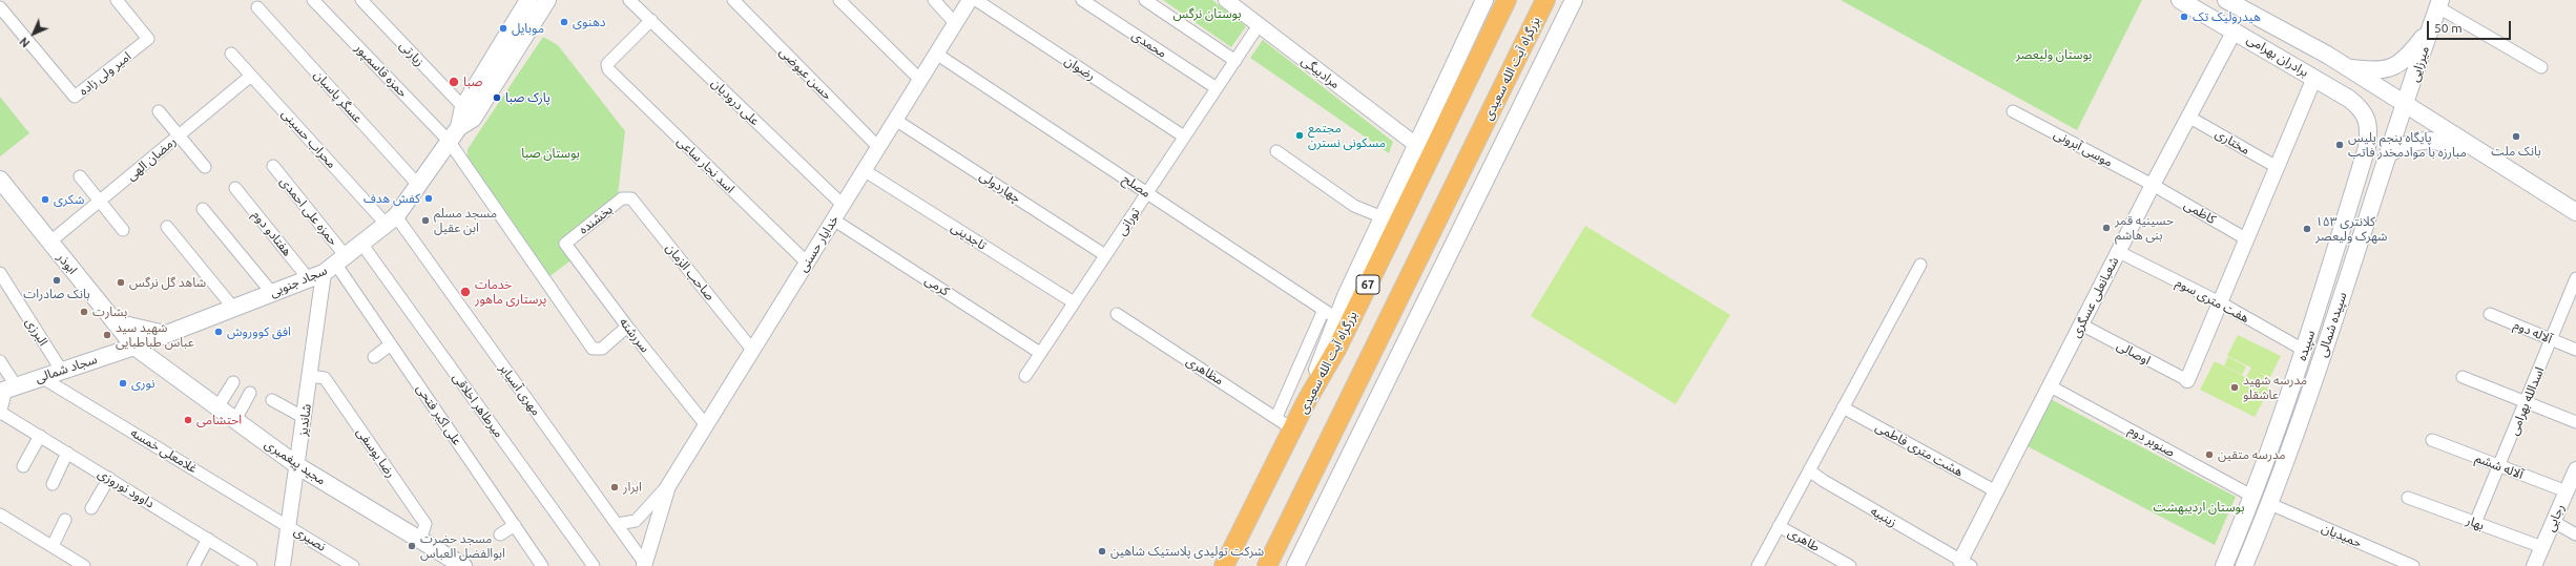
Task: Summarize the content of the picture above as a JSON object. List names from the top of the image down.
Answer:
{
  "streets": {
    "highway": ["بزرگراه آیت الله سعیدی", "67"],
    "main road": [
      "برادران بهرامی",
      "میرزایی",
      "ابوذر",
      "سجاد جنوبی",
      "سپیده شمالی",
      "سپیده",
      "سجاد شمالی",
      "مجید پیغمبری"
    ],
    "street": [
      "محمدی",
      "زیارتی",
      "رضوان",
      "حمزه قاسمپور",
      "مرادبیگی",
      "امیر ولی زاده",
      "حسن عیوضی",
      "عسگر پاسبان",
      "علی درودیان",
      "محراب حسینی",
      "مختاری",
      "موسی آبرونی",
      "رمضان الهی",
      "اسد نجار ساعی",
      "مصلح",
      "چهاردولی",
      "حمزه علی احمدی",
      "کاظمی",
      "بخشنده",
      "تورانی",
      "هفتادو دوم",
      "تاجدینی",
      "خدایار حسنی",
      "صاحب الزمان",
      "کرمی",
      "شعبانعلی عسگری",
      "هفت متری سوم",
      "البرزی",
      "آلاله دوم",
      "سررشته",
      "اوصالی",
      "مظاهری",
      "مهری آسیابر",
      "اسدالله بهرامی",
      "میرطاهر اخلاقی",
      "علی اکبر فتحی",
      "شاندیز",
      "صنوبر دوم",
      "هشت متری فاطمی",
      "غلامعلی خمسه",
      "رضا یوسفی",
      "آلاله ششم",
      "داوود نوروزی",
      "زینبیه",
      "رجایی",
      "بهار",
      "حمیدیان",
      "نصیری",
      "طاهری"
    ]
  },
  "crossings": [
    ["محمدی", "تورانی"],
    ["زیارتی", "سجاد جنوبی"],
    ["برادران بهرامی", "میرزایی"],
    ["برادران بهرامی", "شعبانعلی عسگری"],
    ["برادران بهرامی", "سپیده شمالی"],
    ["برادران بهرامی", "سپیده"],
    ["میرزایی", "سپیده شمالی"],
    ["رضوان", "تورانی"],
    ["بزرگراه آیت الله سعیدی", "مظاهری"],
    ["حمزه قاسمپور", "سجاد جنوبی"],
    ["حمزه قاسمپور", "سررشته"],
    ["مرادبیگی", "تورانی"],
    ["حسن عیوضی", "خدایار حسنی"],
    ["عسگر پاسبان", "سجاد جنوبی"],
    ["علی درودیان", "اسد نجار ساعی"],
    ["علی درودیان", "خدایار حسنی"],
    ["محراب حسینی", "رمضان الهی"],
    ["محراب حسینی", "سجاد جنوبی"],
    ["محراب حسینی", "مهری آسیابر"],
    ["مختاری", "شعبانعلی عسگری"],
    ["موسی آبرونی", "کاظمی"],
    ["موسی آبرونی", "شعبانعلی عسگری"],
    ["رمضان الهی", "ابوذر"],
    ["اسد نجار ساعی", "خدایار حسنی"],
    ["مصلح", "تورانی"],
    ["مصلح", "خدایار حسنی"],
    ["چهاردولی", "تورانی"],
    ["چهاردولی", "خدایار حسنی"],
    ["حمزه علی احمدی", "هفتادو دوم"],
    ["حمزه علی احمدی", "سجاد جنوبی"],
    ["حمزه علی احمدی", "علی اکبر فتحی"],
    ["حمزه علی احمدی", "شاندیز"],
    ["کاظمی", "شعبانعلی عسگری"],
    ["بخشنده", "صاحب الزمان"],
    ["بخشنده", "سررشته"],
    ["تورانی", "تاجدینی"],
    ["تورانی", "کرمی"],
    ["هفتادو دوم", "سجاد جنوبی"],
    ["هفتادو دوم", "علی اکبر فتحی"],
    ["هفتادو دوم", "شاندیز"],
    ["تاجدینی", "خدایار حسنی"],
    ["خدایار حسنی", "صاحب الزمان"],
    ["خدایار حسنی", "کرمی"],
    ["خدایار حسنی", "سررشته"],
    ["خدایار حسنی", "مهری آسیابر"],
    ["ابوذر", "سجاد جنوبی"],
    ["ابوذر", "سجاد شمالی"],
    ["ابوذر", "مجید پیغمبری"],
    ["سجاد جنوبی", "سجاد شمالی"],
    ["سجاد جنوبی", "مهری آسیابر"],
    ["سجاد جنوبی", "میرطاهر اخلاقی"],
    ["سجاد جنوبی", "علی اکبر فتحی"],
    ["سجاد جنوبی", "شاندیز"],
    ["سجاد جنوبی", "مجید پیغمبری"],
    ["شعبانعلی عسگری", "هفت متری سوم"],
    ["شعبانعلی عسگری", "اوصالی"],
    ["شعبانعلی عسگری", "صنوبر دوم"],
    ["شعبانعلی عسگری", "هشت متری فاطمی"],
    ["شعبانعلی عسگری", "زینبیه"],
    ["هفت متری سوم", "سپیده"],
    ["سپیده شمالی", "حمیدیان"],
    ["البرزی", "سجاد شمالی"],
    ["آلاله دوم", "اسدالله بهرامی"],
    ["سپیده", "صنوبر دوم"],
    ["سجاد شمالی", "غلامعلی خمسه"],
    ["سجاد شمالی", "مجید پیغمبری"],
    ["اسدالله بهرامی", "آلاله ششم"],
    ["اسدالله بهرامی", "بهار"],
    ["علی اکبر فتحی", "شاندیز"],
    ["شاندیز", "غلامعلی خمسه"],
    ["شاندیز", "رضا یوسفی"],
    ["شاندیز", "مجید پیغمبری"],
    ["شاندیز", "نصیری"],
    ["غلامعلی خمسه", "نصیری"],
    ["رضا یوسفی", "مجید پیغمبری"],
    ["آلاله ششم", "رجایی"],
    ["رجایی", "بهار"]
  ],
  "parks": [
    "بوستان نرگس",
    "بوستان ولیعصر",
    "بوستان صبا",
    "بوستان اردیبهشت"
  ],
  "places": [
    "هیدرولیک تک",
    "دهنوی",
    "موبایل",
    "صبا",
    "پارک صبا",
    "مجتمع مسکونی نسترن",
    "بانک ملت",
    "پایگاه پنجم پلیس مبارزه با موادمخدر فاتب",
    "کفش هدف",
    "شکری",
    "مسجد مسلم ابن عقیل",
    "حسینیه قمر بنی هاشم",
    "کلانتری ۱۵۳ شهرک ولیعصر",
    "بانک صادرات",
    "شاهد گل نرگس",
    "خدمات پرستاری ماهور",
    "بشارت",
    "افق کووروش",
    "شهید سید عباس طباطبایی",
    "نوری",
    "مدرسه شهید عاشقلو",
    "احتشامی",
    "مدرسه متقین",
    "ابرار",
    "مسجد حضرت ابوالفضل العباس",
    "شرکت تولیدی پلاستیک شاهین"
  ],
  "scale_bar": "50 m",
  "north": "bottom left"
}
